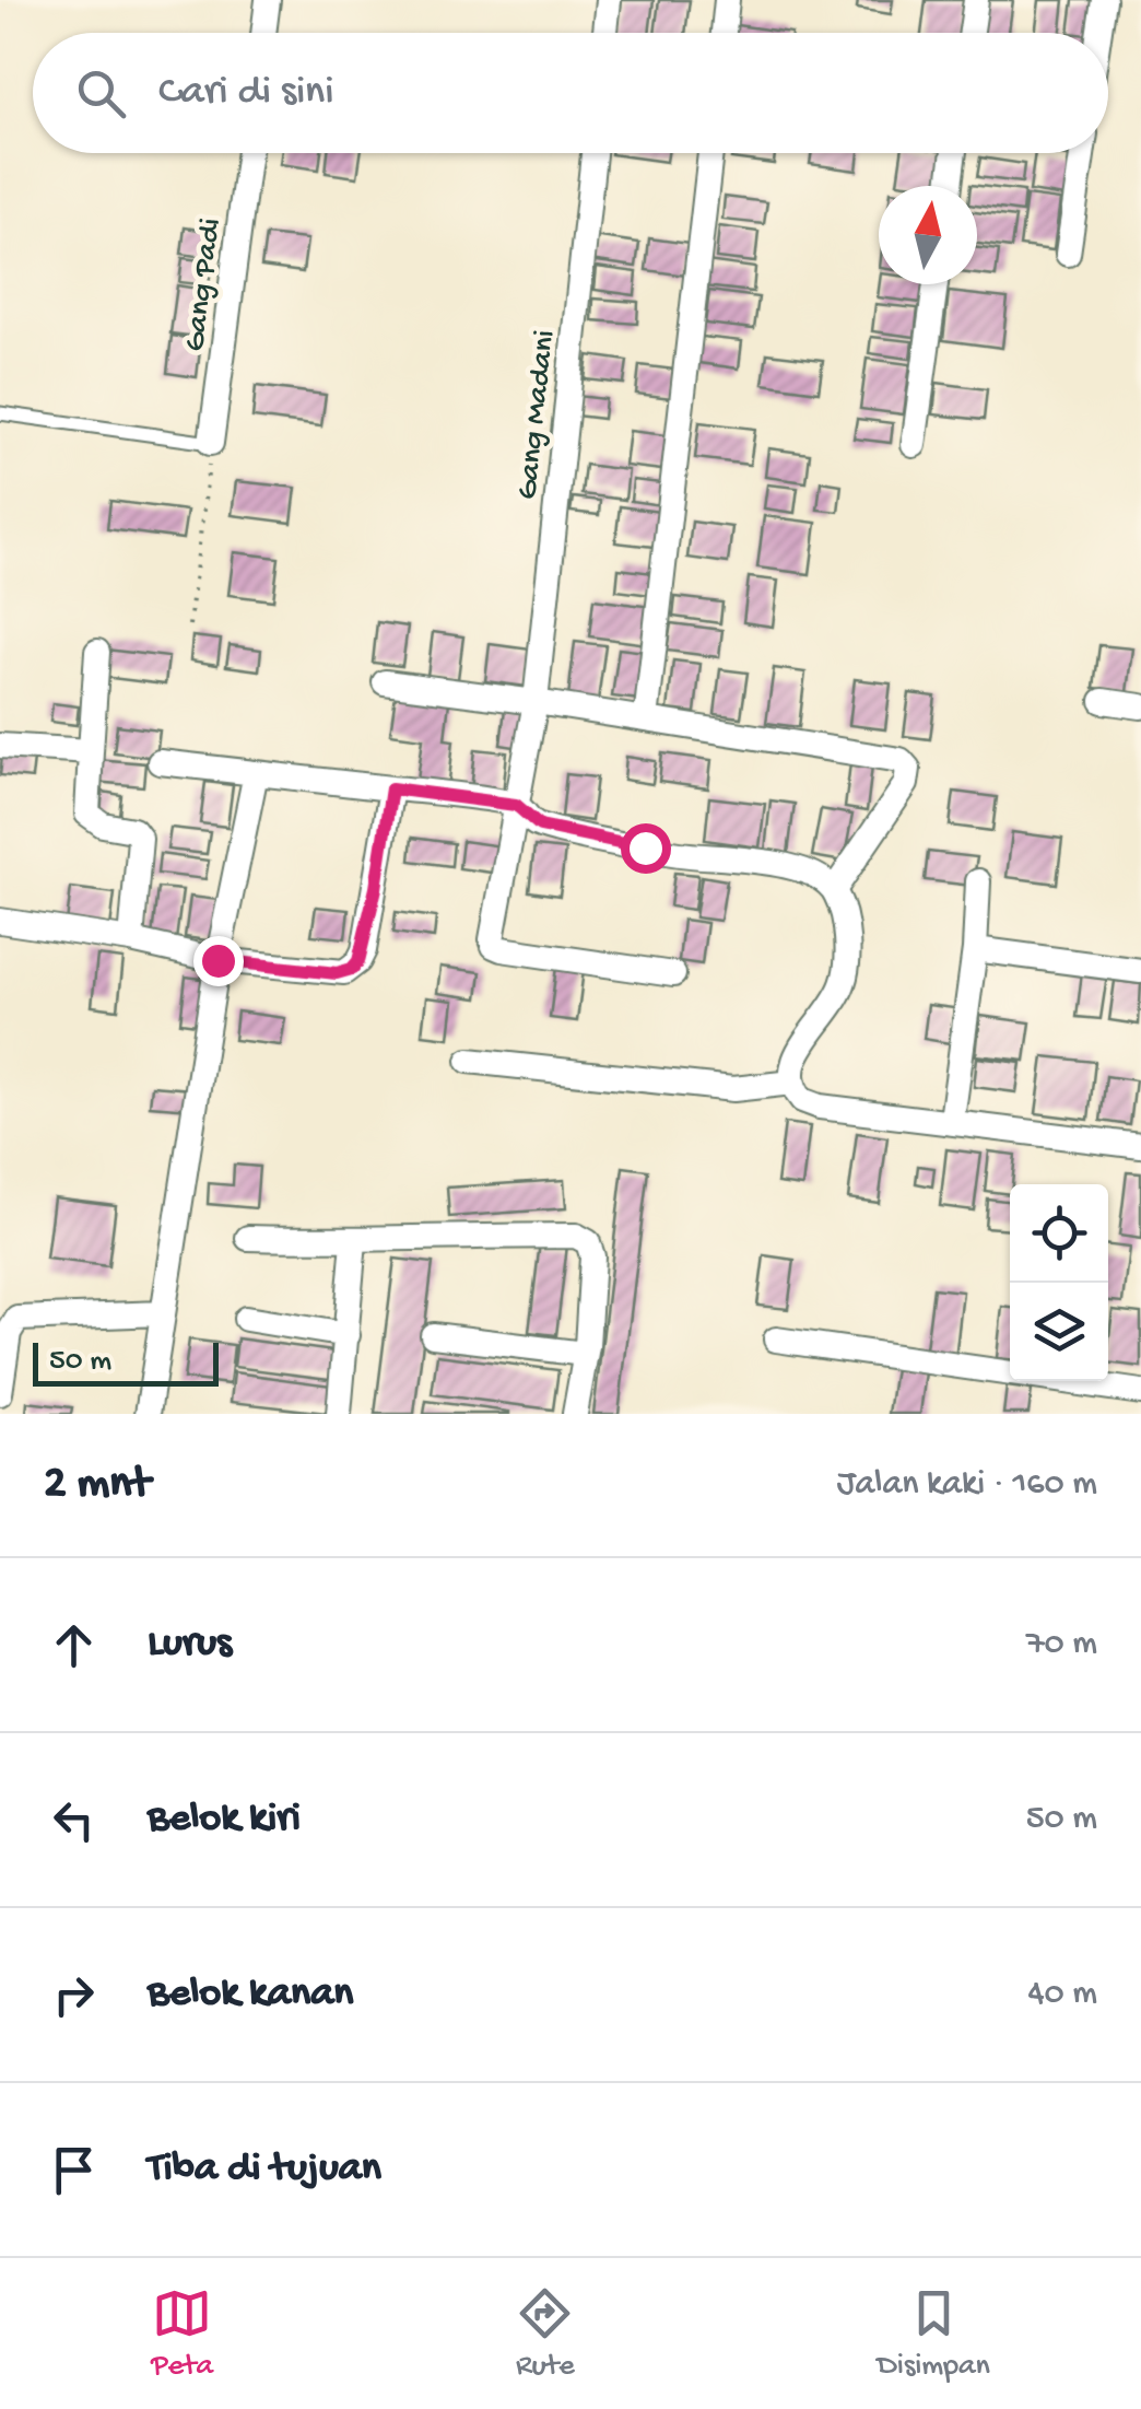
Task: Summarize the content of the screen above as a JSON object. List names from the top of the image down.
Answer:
{
  "streets": {
    "street": ["Gang Padi", "Gang Madani"]
  },
  "scale_bar": "50 m",
  "north": "top",
  "page": {
    "search": "Cari di sini",
    "scale": "50 m",
    "heading": ["2 mnt", "Jalan kaki · 160 m"],
    "list": [
      ["Lurus", "70 m"],
      ["Belok kiri", "50 m"],
      ["Belok kanan", "40 m"],
      "Tiba di tujuan"
    ],
    "nav": ["Peta", "Rute", "Disimpan"]
  }
}
